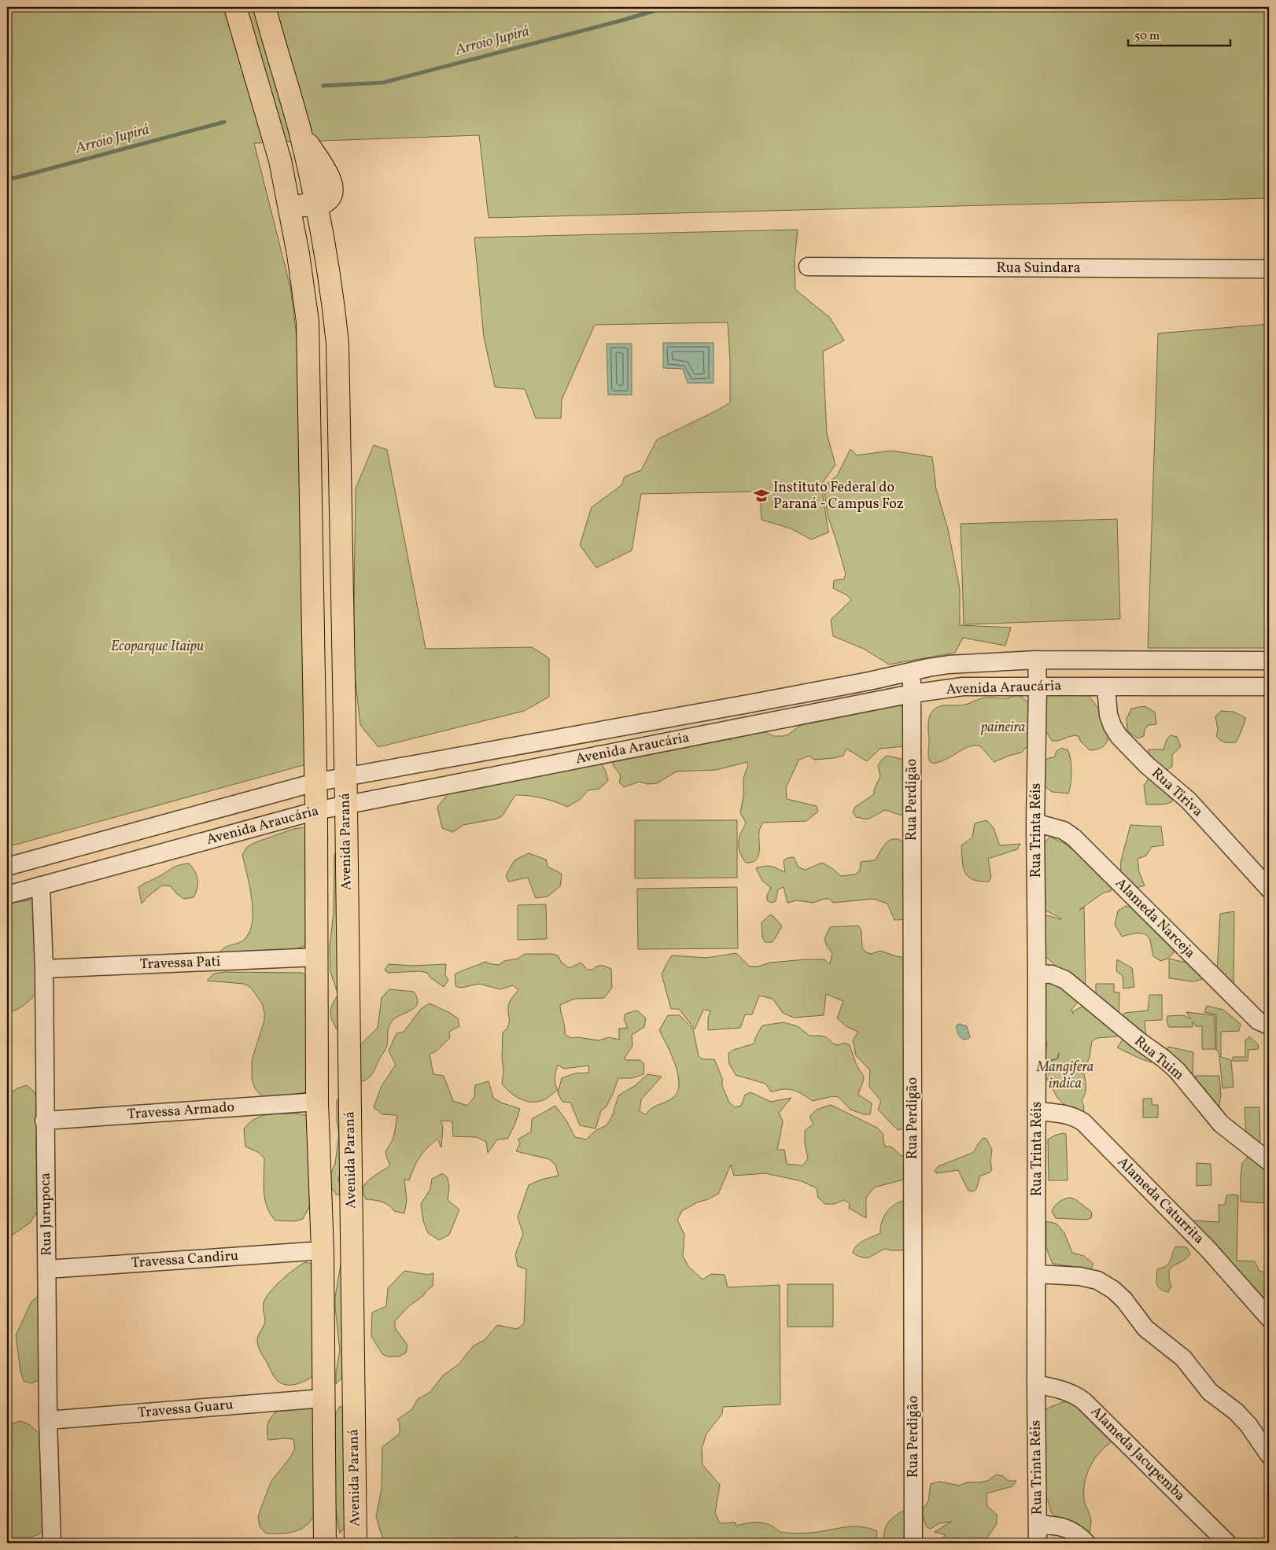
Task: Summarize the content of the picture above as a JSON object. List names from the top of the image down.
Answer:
{
  "streets": {
    "main road": ["Avenida Paraná"],
    "street": [
      "Rua Suindara",
      "Avenida Araucária",
      "Rua Tiriva",
      "Rua Perdigão",
      "Rua Trinta Réis",
      "Alameda Narceja",
      "Travessa Pati",
      "Rua Tuim",
      "Travessa Armado",
      "Alameda Caturrita",
      "Rua Jurupoca",
      "Travessa Candiru",
      "Travessa Guaru",
      "Alameda Jacupemba"
    ]
  },
  "crossings": [
    ["Avenida Araucária", "Rua Tiriva"],
    ["Avenida Araucária", "Rua Perdigão"],
    ["Avenida Araucária", "Rua Trinta Réis"],
    ["Avenida Araucária", "Avenida Paraná"],
    ["Avenida Araucária", "Rua Jurupoca"],
    ["Rua Trinta Réis", "Alameda Narceja"],
    ["Rua Trinta Réis", "Rua Tuim"],
    ["Rua Trinta Réis", "Alameda Caturrita"],
    ["Rua Trinta Réis", "Alameda Jacupemba"],
    ["Travessa Pati", "Rua Jurupoca"],
    ["Travessa Armado", "Rua Jurupoca"],
    ["Rua Jurupoca", "Travessa Candiru"],
    ["Rua Jurupoca", "Travessa Guaru"]
  ],
  "water": ["Arroio Jupirá"],
  "parks": ["Ecoparque Itaipu", "paineira", "Mangifera indica"],
  "places": {
    "school or university": ["Instituto Federal do Paraná - Campus Foz"]
  },
  "scale_bar": "50 m"
}
